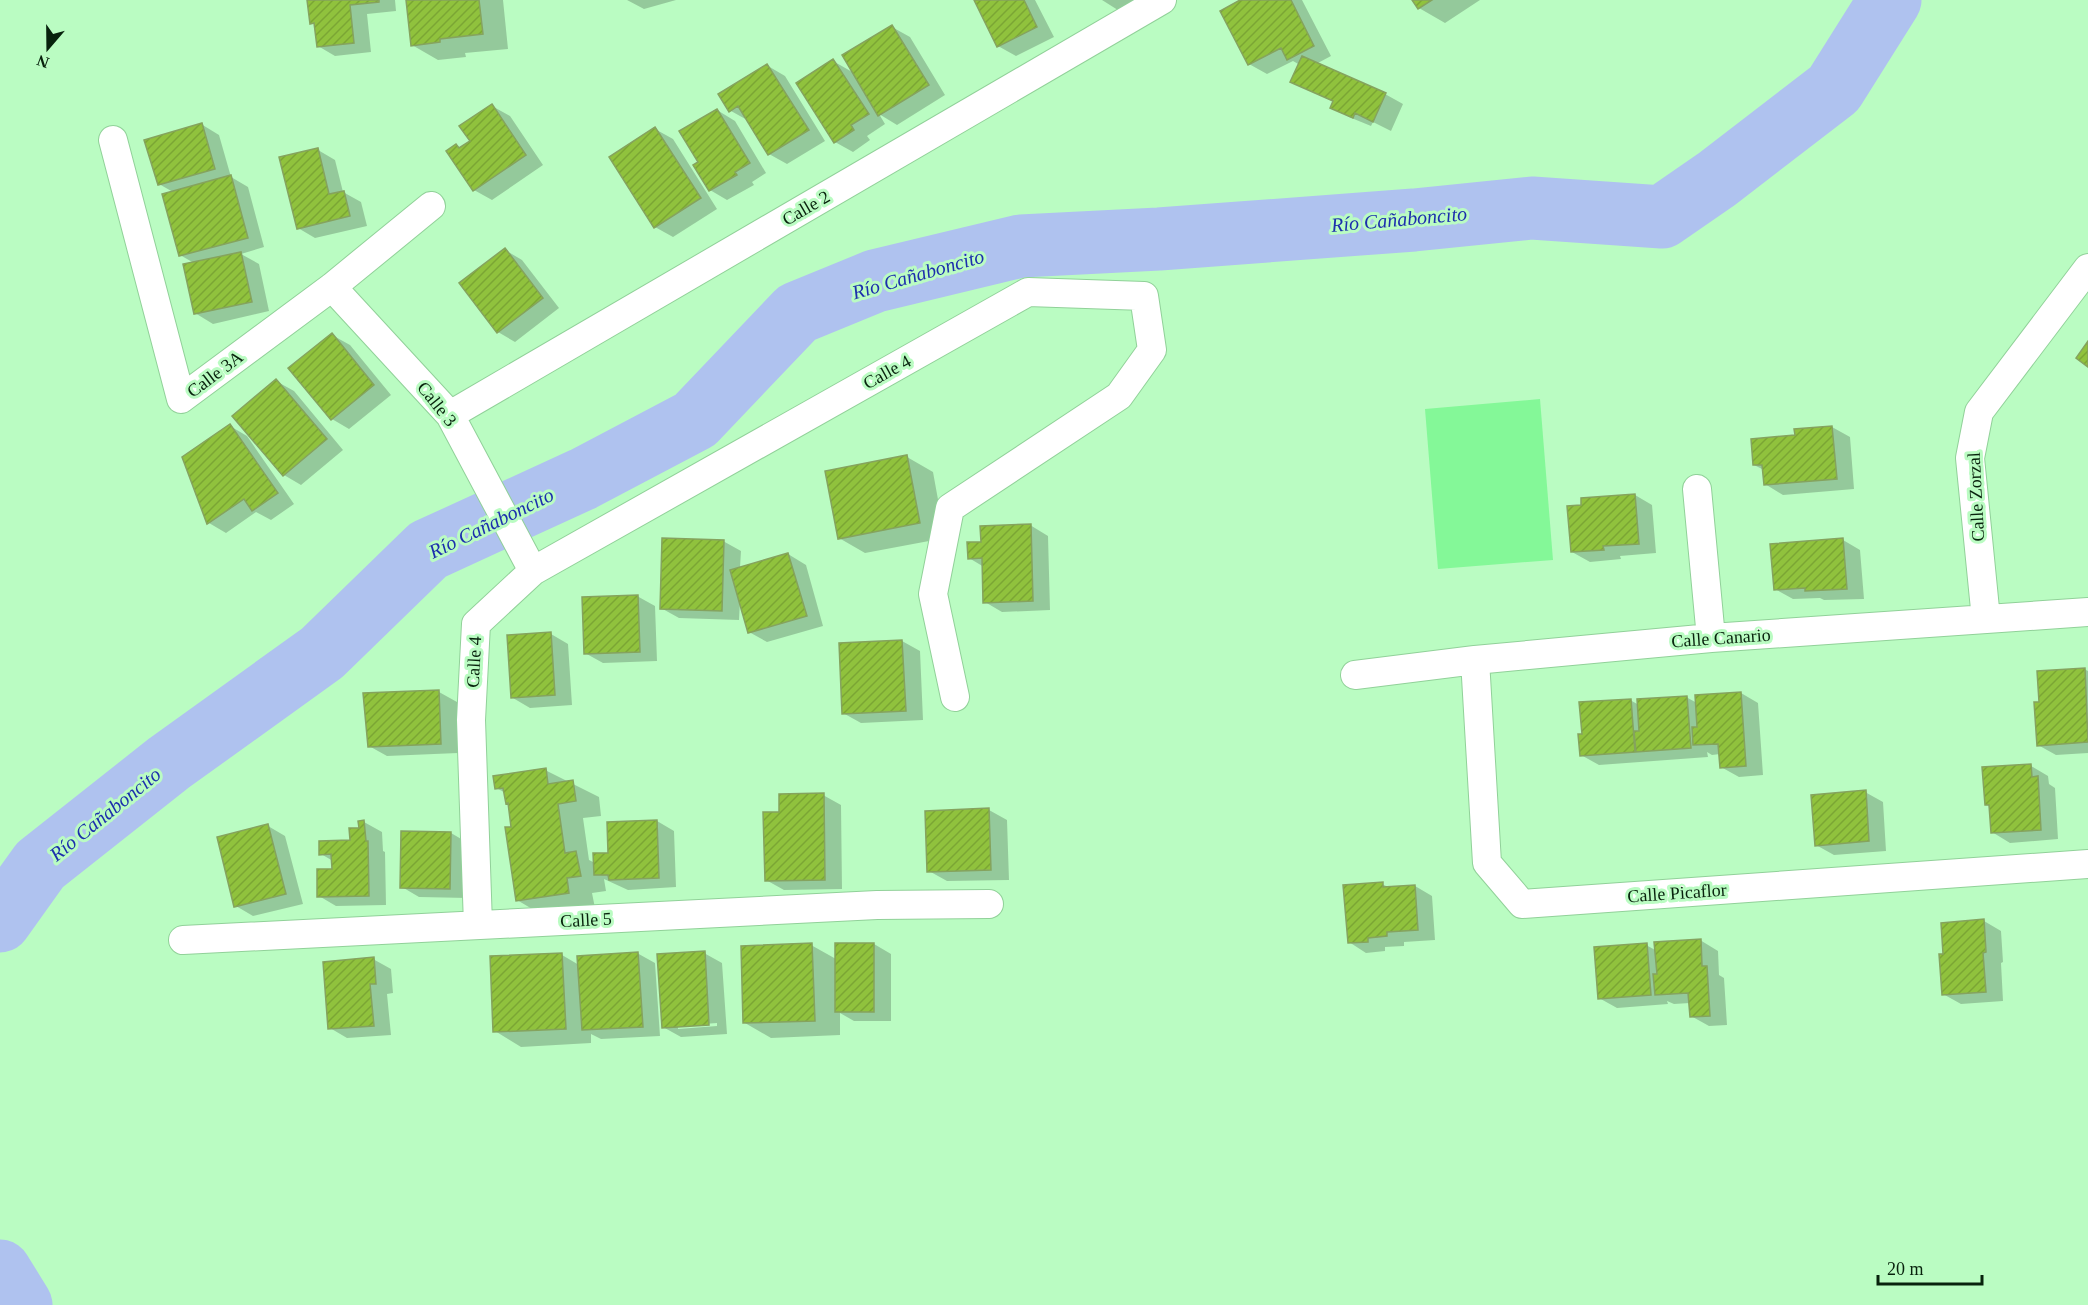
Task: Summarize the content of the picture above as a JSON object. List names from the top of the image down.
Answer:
{
  "streets": {
    "street": [
      "Calle 2",
      "Calle 4",
      "Calle 3A",
      "Calle 3",
      "Calle Zorzal",
      "Calle Canario",
      "Calle Picaflor",
      "Calle 5"
    ]
  },
  "crossings": [
    ["Calle 2", "Calle 3"],
    ["Calle 4", "Calle 3"],
    ["Calle 4", "Calle 5"],
    ["Calle 3A", "Calle 3"],
    ["Calle Zorzal", "Calle Canario"],
    ["Calle Canario", "Calle Picaflor"]
  ],
  "water": ["Río Cañaboncito"],
  "scale_bar": "20 m",
  "north": "bottom"
}
